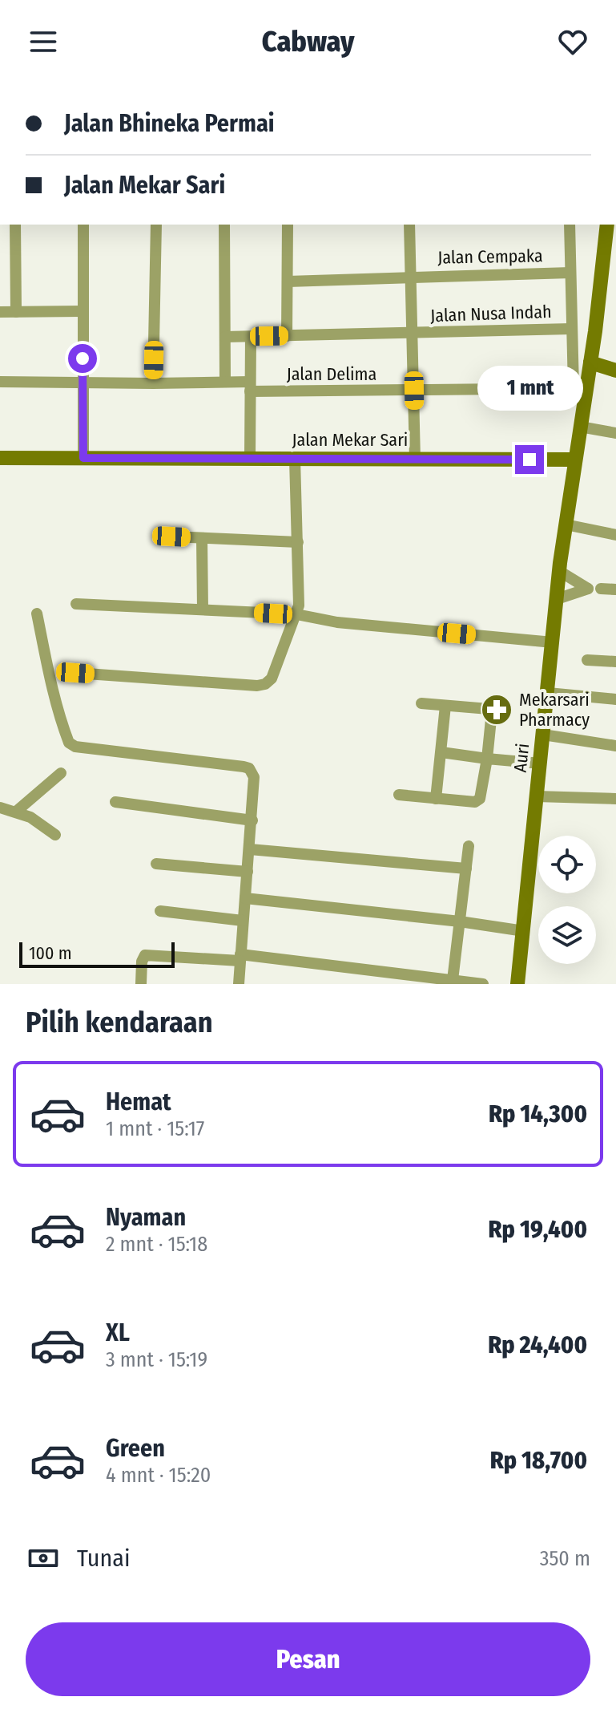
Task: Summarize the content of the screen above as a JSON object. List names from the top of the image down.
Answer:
{
  "streets": {
    "street": [
      "Jalan Cempaka",
      "Jalan Nusa Indah",
      "Jalan Delima",
      "Jalan Mekar Sari",
      "Auri"
    ]
  },
  "crossings": [
    ["Jalan Mekar Sari", "Auri"]
  ],
  "places": {
    "pharmacy": ["Mekarsari Pharmacy"]
  },
  "scale_bar": "100 m",
  "page": {
    "header": "Cabway",
    "banner": ["Jalan Bhineka Permai", "Jalan Mekar Sari"],
    "bubble": "1 mnt",
    "scale": "100 m",
    "heading": "Pilih kendaraan",
    "list": [
      {
        "name": "Hemat",
        "note": "1 mnt · 15:17",
        "value": "Rp 14,300"
      },
      {
        "name": "Nyaman",
        "note": "2 mnt · 15:18",
        "value": "Rp 19,400"
      },
      {
        "name": "XL",
        "note": "3 mnt · 15:19",
        "value": "Rp 24,400"
      },
      {
        "name": "Green",
        "note": "4 mnt · 15:20",
        "value": "Rp 18,700"
      }
    ],
    "pay": ["Tunai", "350 m"],
    "buttons": "Pesan"
  }
}
